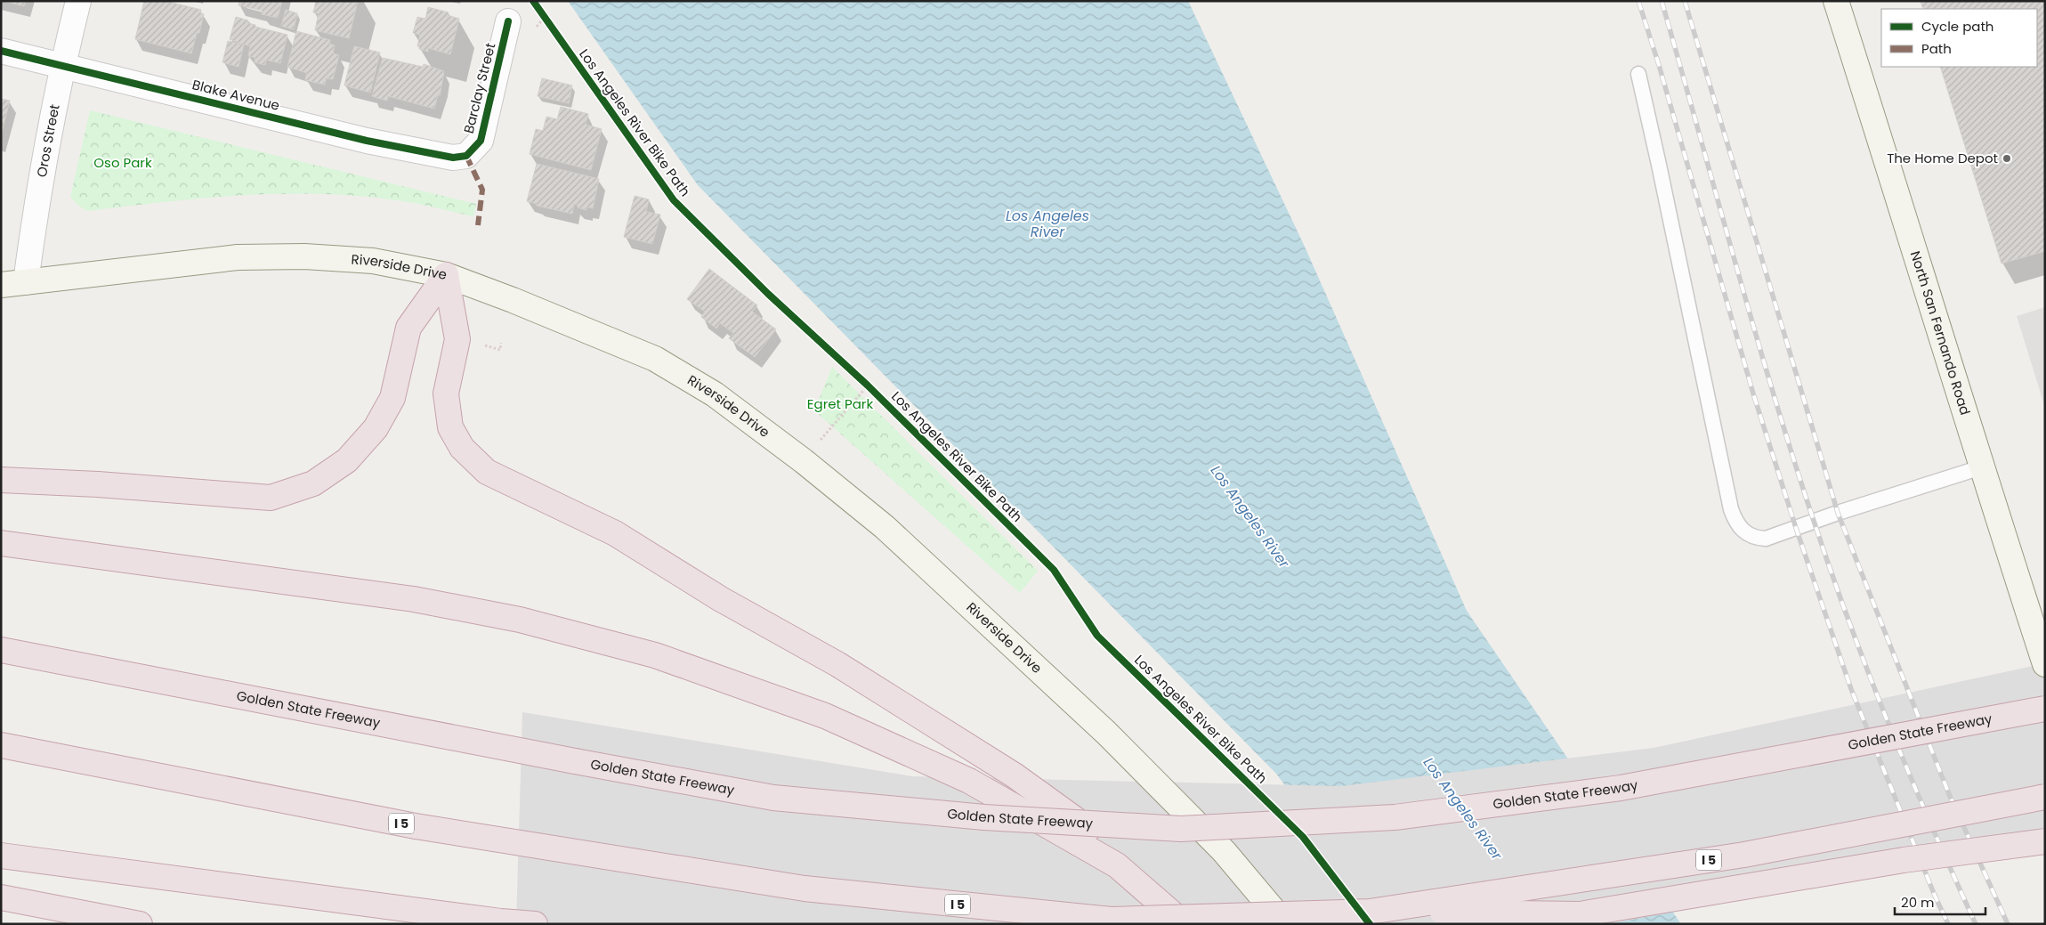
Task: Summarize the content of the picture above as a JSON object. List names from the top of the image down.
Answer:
{
  "streets": {
    "highway": ["Golden State Freeway", "I 5"],
    "main road": ["Riverside Drive", "North San Fernando Road"],
    "street": ["Barclay Street", "Blake Avenue", "Oros Street"],
    "cycle path": ["Los Angeles River Bike Path"]
  },
  "crossings": [
    ["Barclay Street", "Blake Avenue"],
    ["Blake Avenue", "Oros Street"],
    ["Oros Street", "Riverside Drive"]
  ],
  "water": ["Los Angeles River"],
  "parks": ["Oso Park", "Egret Park"],
  "places": ["The Home Depot"],
  "legend": ["Cycle path", "Path"],
  "scale_bar": "20 m"
}
